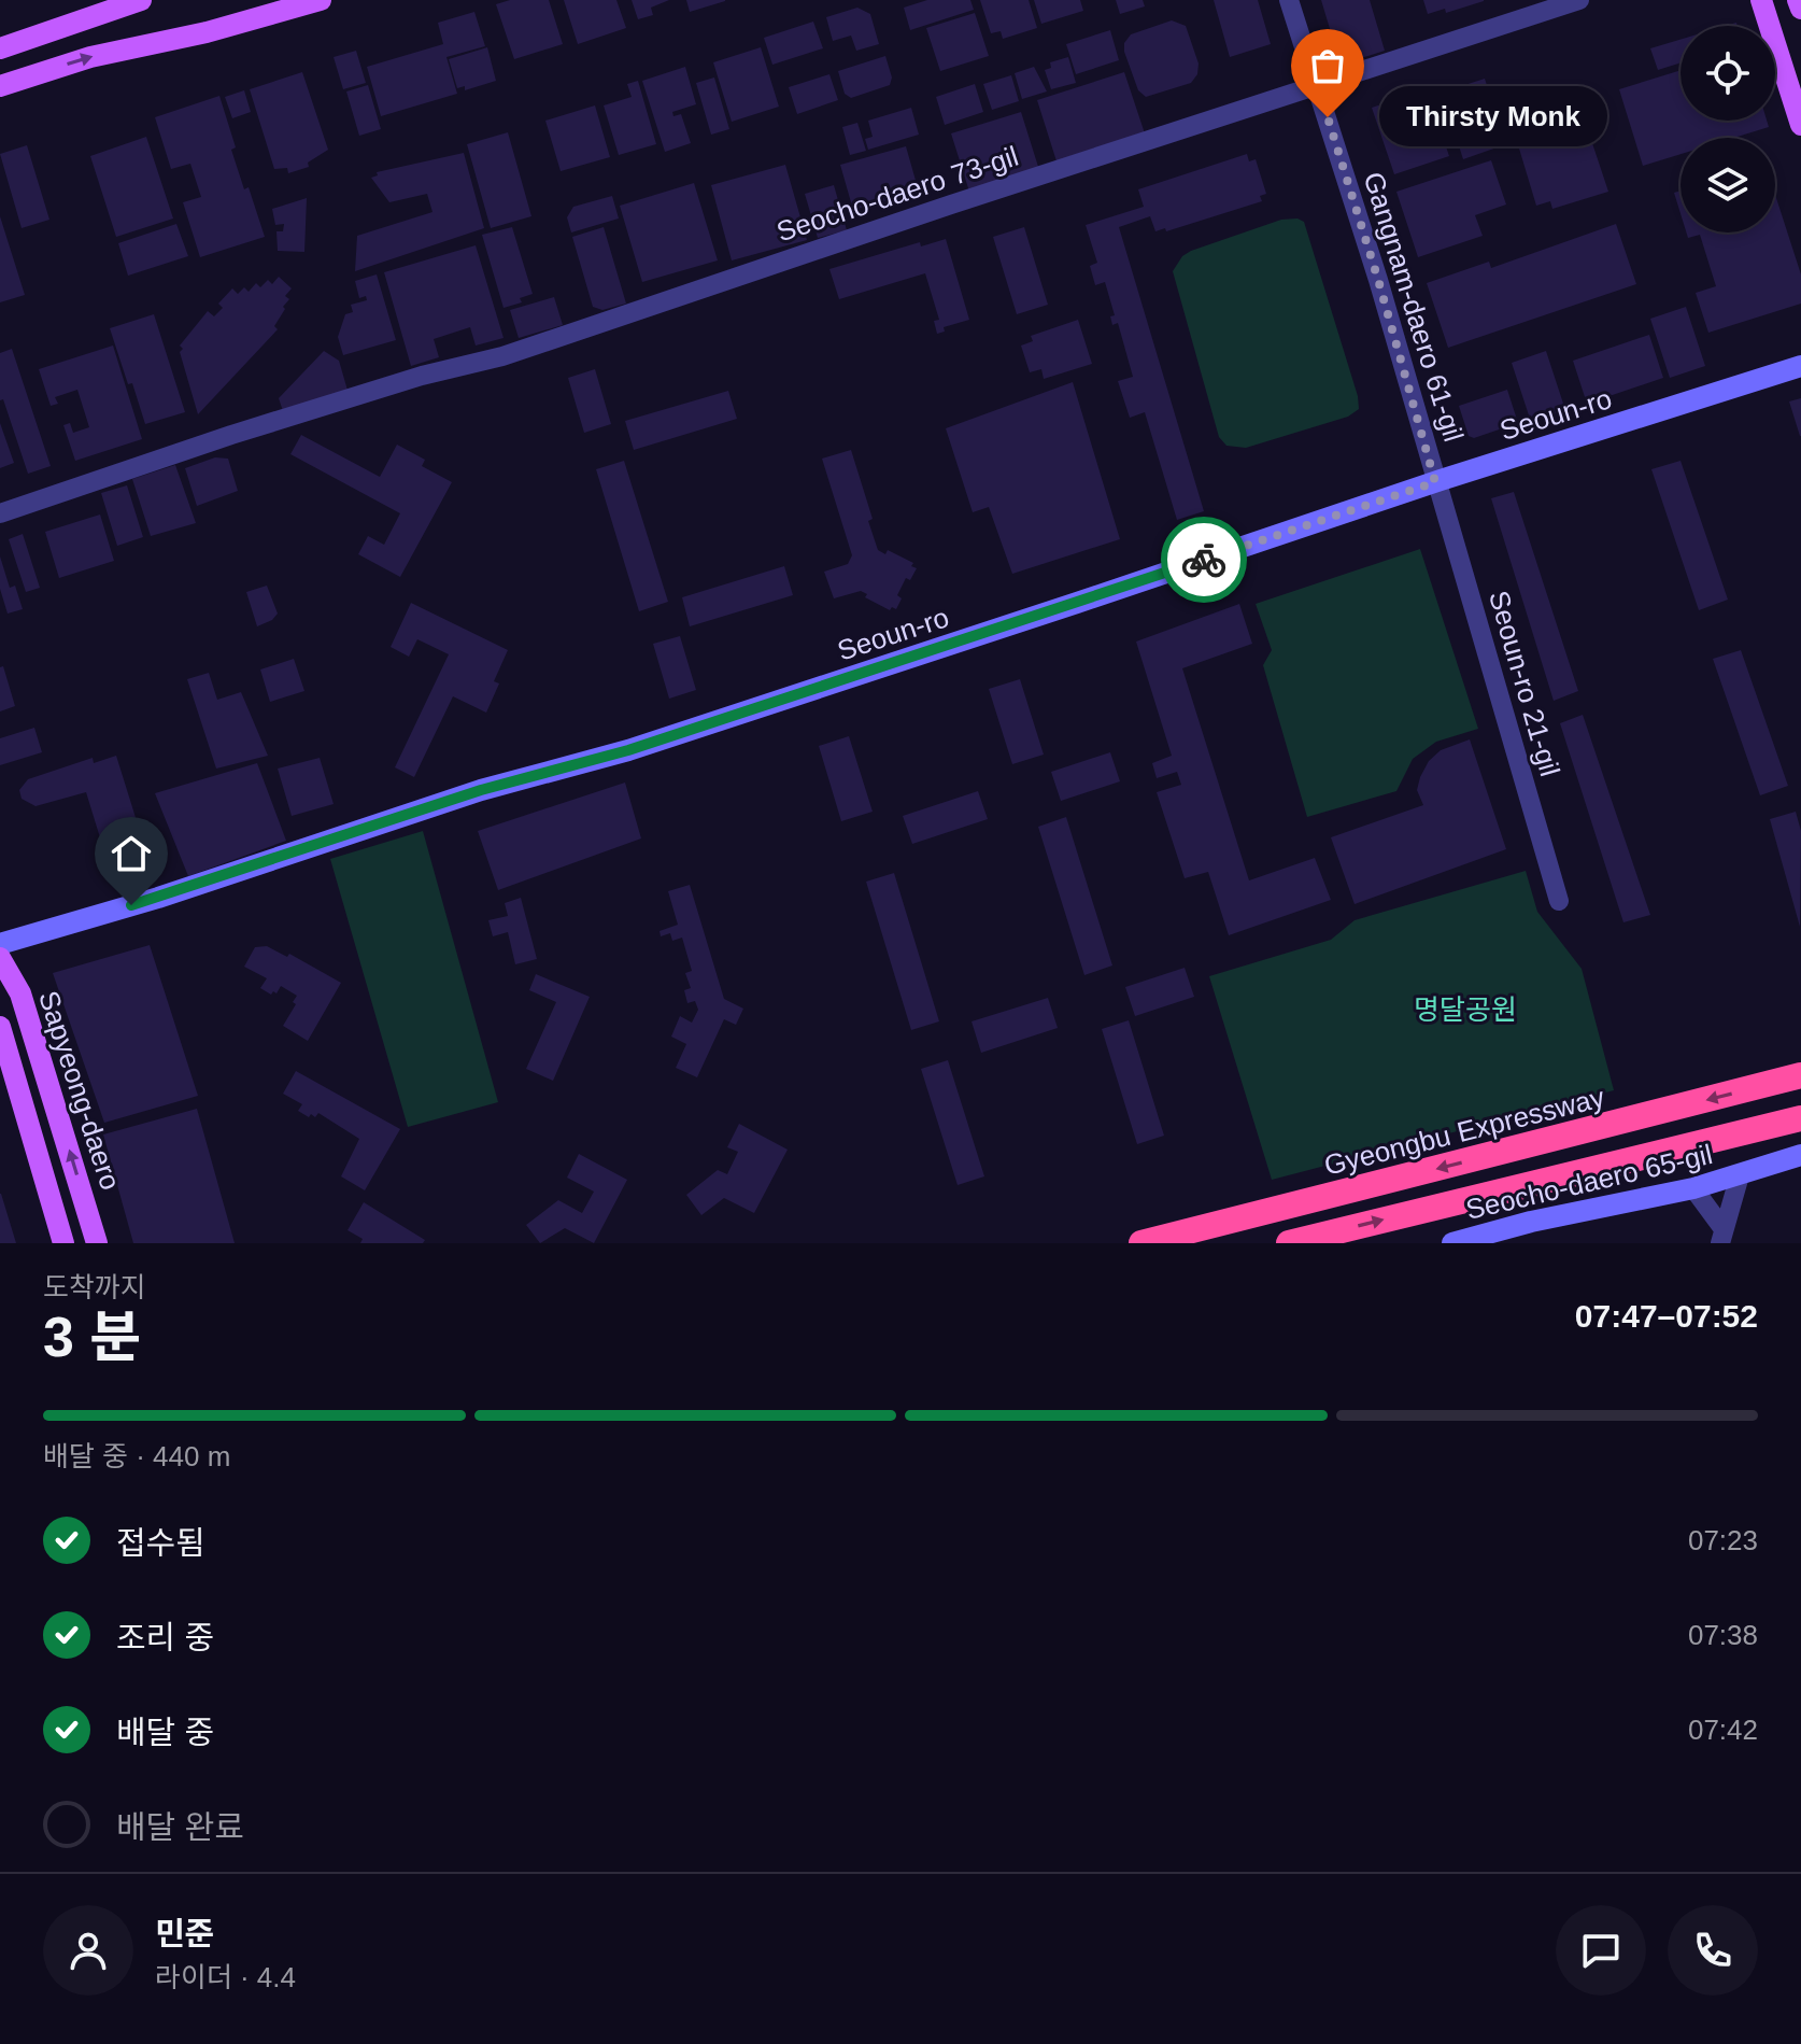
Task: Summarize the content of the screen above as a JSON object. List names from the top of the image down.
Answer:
{
  "streets": {
    "highway": ["Gyeongbu Expressway"],
    "main road": ["Sapyeong-daero"],
    "street": [
      "Seocho-daero 73-gil",
      "Gangnam-daero 61-gil",
      "Seoun-ro",
      "Seoun-ro 21-gil",
      "Seocho-daero 65-gil"
    ]
  },
  "crossings": [
    ["Seocho-daero 73-gil", "Gangnam-daero 61-gil"],
    ["Gangnam-daero 61-gil", "Seoun-ro"],
    ["Gangnam-daero 61-gil", "Seoun-ro 21-gil"],
    ["Seoun-ro", "Seoun-ro 21-gil"]
  ],
  "parks": ["명달공원"],
  "places": ["Thirsty Monk"],
  "page": {
    "bubble": "Thirsty Monk",
    "heading": ["3 분", "도착까지", "07:47–07:52"],
    "panel": ["민준", "라이더 · 4.4"],
    "bar": "배달 중 · 440 m",
    "list": [
      ["접수됨", "07:23"],
      ["조리 중", "07:38"],
      ["배달 중", "07:42"],
      "배달 완료"
    ]
  }
}
